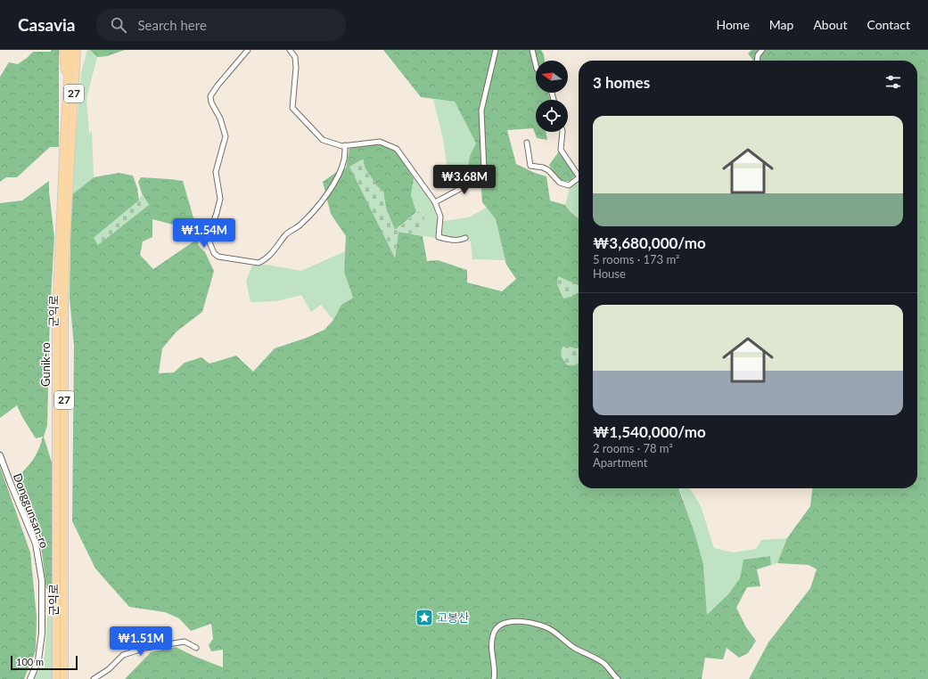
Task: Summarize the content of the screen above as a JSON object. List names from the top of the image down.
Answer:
{
  "streets": {
    "highway": ["27", "군익로", "Gunik-ro"],
    "street": ["Donggunsan-ro"]
  },
  "places": {
    "place": ["고봉산"]
  },
  "scale_bar": "100 m",
  "north": "left",
  "page": {
    "header": "Casavia",
    "search": "Search here",
    "nav": [
      "Home",
      "Map",
      "About",
      "Contact"
    ],
    "heading": "3 homes",
    "list": [
      {
        "name": "₩3,680,000/mo",
        "note": "5 rooms · 173 m² · House"
      },
      {
        "name": "₩1,540,000/mo",
        "note": "2 rooms · 78 m² · Apartment"
      }
    ],
    "price": ["₩3.68M", "₩1.54M", "₩1.51M"],
    "scale": "100 m"
  }
}
